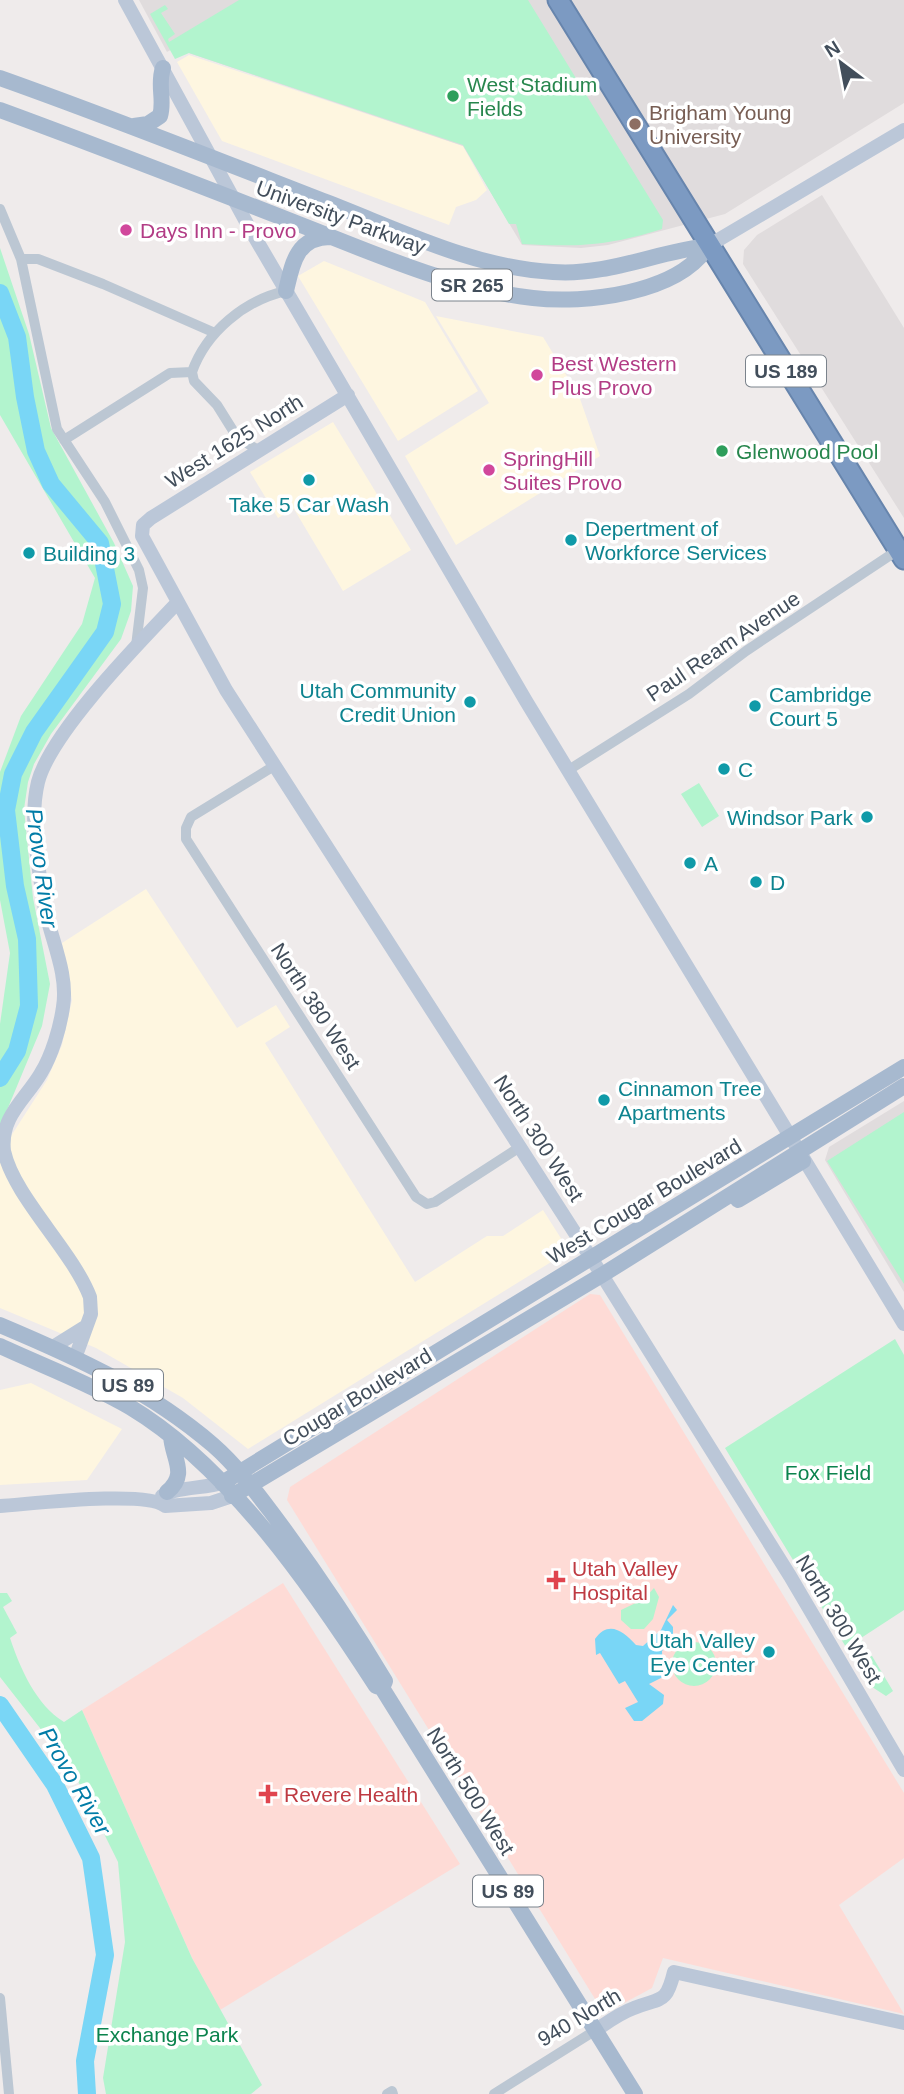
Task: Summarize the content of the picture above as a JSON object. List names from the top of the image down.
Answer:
{
  "streets": {
    "highway": ["US 189"],
    "main road": [
      "University Parkway",
      "SR 265",
      "West Cougar Boulevard",
      "US 89",
      "Cougar Boulevard",
      "North 500 West"
    ],
    "street": [
      "West 1625 North",
      "Paul Ream Avenue",
      "North 380 West",
      "North 300 West",
      "940 North"
    ]
  },
  "crossings": [
    ["University Parkway", "US 189"],
    ["US 189", "Paul Ream Avenue"],
    ["West 1625 North", "North 300 West"],
    ["North 380 West", "North 300 West"],
    ["North 300 West", "West Cougar Boulevard"],
    ["West Cougar Boulevard", "Cougar Boulevard"],
    ["US 89", "Cougar Boulevard"],
    ["US 89", "North 500 West"],
    ["Cougar Boulevard", "North 500 West"],
    ["North 500 West", "940 North"]
  ],
  "water": ["Provo River"],
  "parks": ["Fox Field", "Exchange Park"],
  "places": {
    "other": [
      "West Stadium Fields",
      "Brigham Young University",
      "Days Inn - Provo",
      "Best Western Plus Provo",
      "Glenwood Pool",
      "SpringHill Suites Provo",
      "Take 5 Car Wash",
      "Depertment of Workforce Services",
      "Building 3",
      "Utah Community Credit Union",
      "Cambridge Court 5",
      "C",
      "Windsor Park",
      "A",
      "D",
      "Cinnamon Tree Apartments",
      "Utah Valley Eye Center"
    ],
    "health": ["Utah Valley Hospital", "Revere Health"]
  },
  "north": "top left"
}
